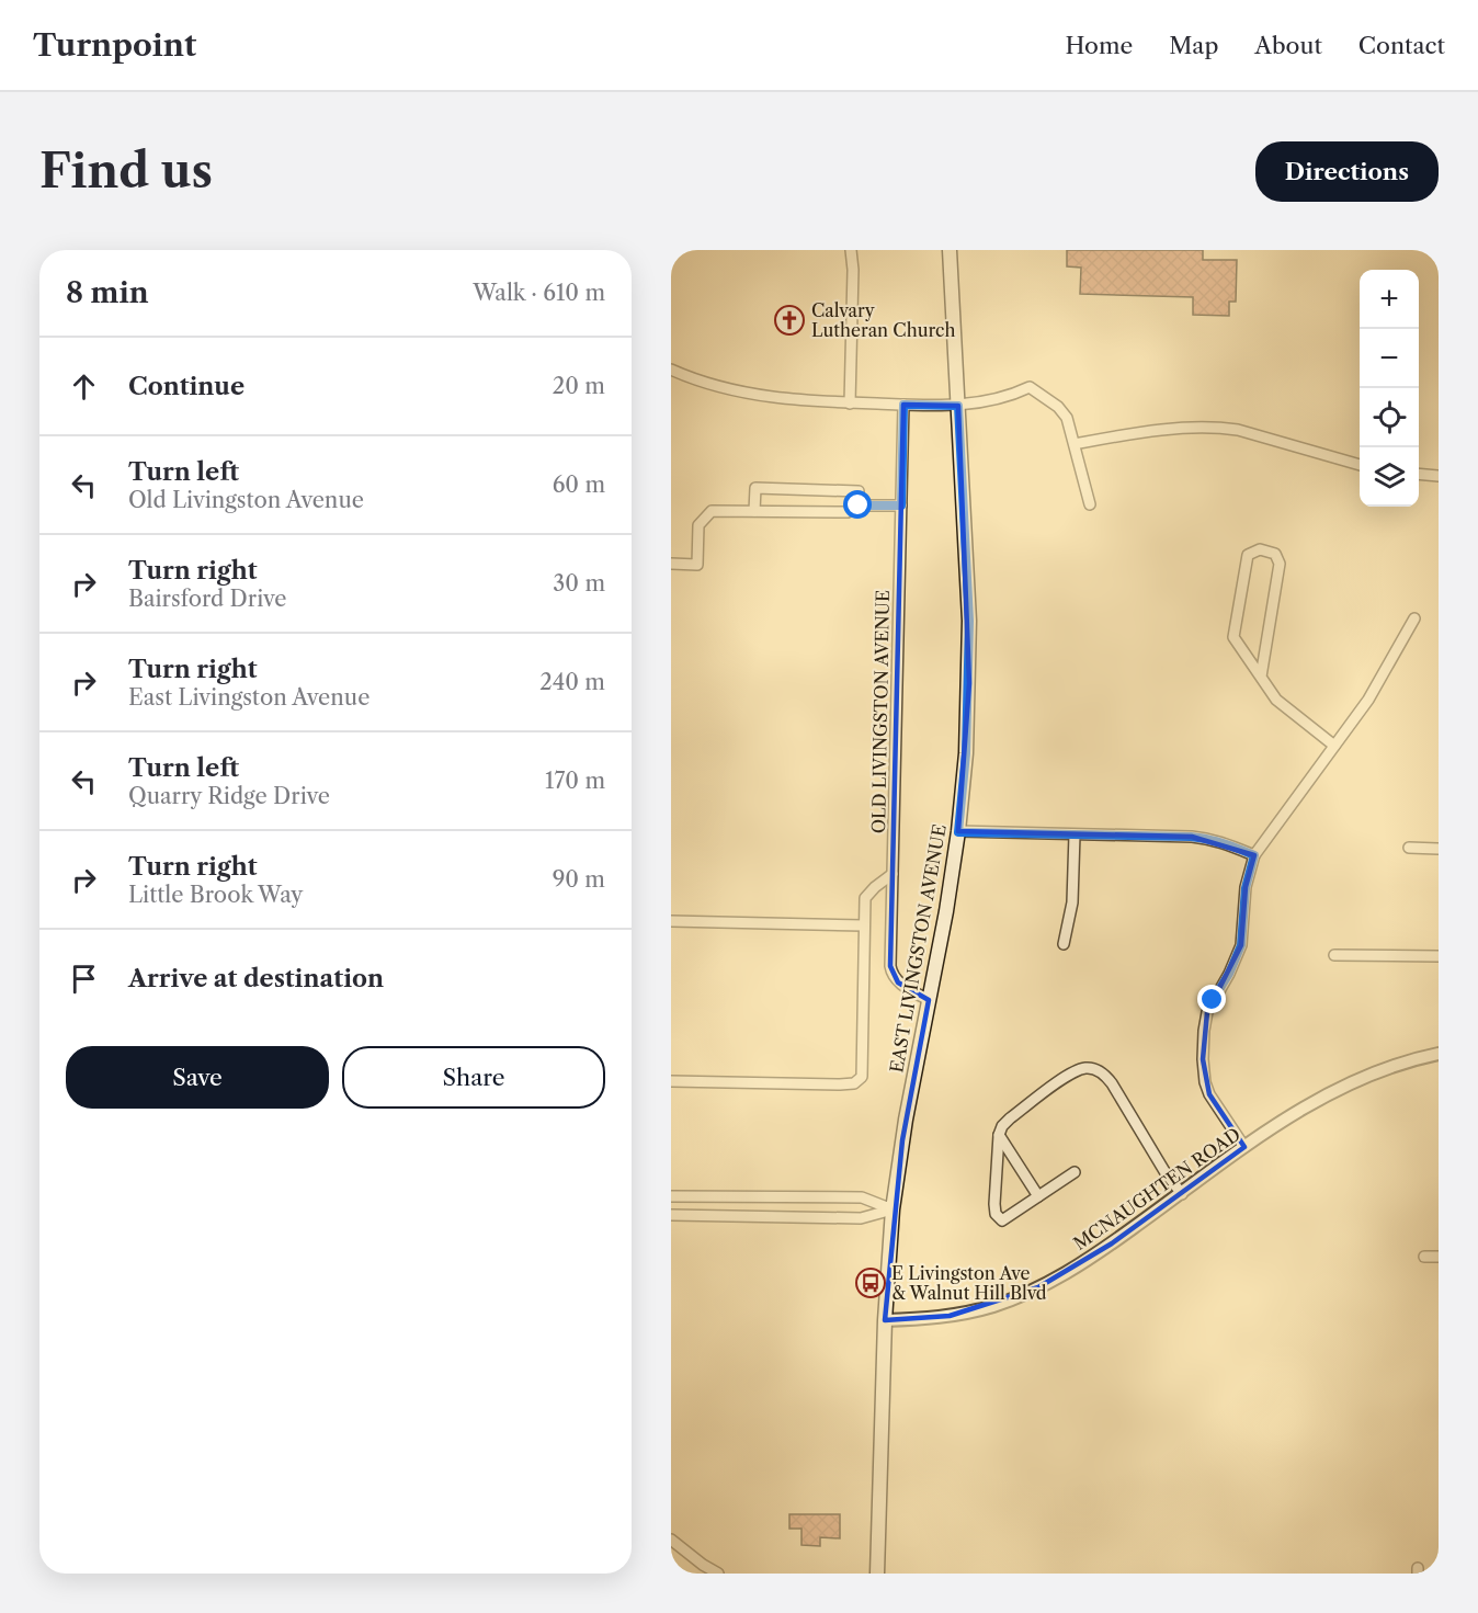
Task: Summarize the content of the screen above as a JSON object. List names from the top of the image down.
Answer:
{
  "streets": {
    "main road": ["EAST LIVINGSTON AVENUE"],
    "street": ["OLD LIVINGSTON AVENUE", "MCNAUGHTEN ROAD"]
  },
  "crossings": [
    ["OLD LIVINGSTON AVENUE", "EAST LIVINGSTON AVENUE"],
    ["EAST LIVINGSTON AVENUE", "MCNAUGHTEN ROAD"]
  ],
  "places": {
    "church": ["Calvary Lutheran Church"],
    "bus stop": ["E Livingston Ave & Walnut Hill Blvd"]
  },
  "page": {
    "header": "Turnpoint",
    "nav": [
      "Home",
      "Map",
      "About",
      "Contact"
    ],
    "buttons": [
      "Directions",
      ["Save", "Share"]
    ],
    "title": "Find us",
    "heading": ["8 min", "Walk · 610 m"],
    "map_buttons": ["+", "−"],
    "list": [
      ["Continue", "20 m"],
      ["Turn left", "Old Livingston Avenue", "60 m"],
      ["Turn right", "Bairsford Drive", "30 m"],
      ["Turn right", "East Livingston Avenue", "240 m"],
      ["Turn left", "Quarry Ridge Drive", "170 m"],
      ["Turn right", "Little Brook Way", "90 m"],
      "Arrive at destination"
    ]
  }
}
